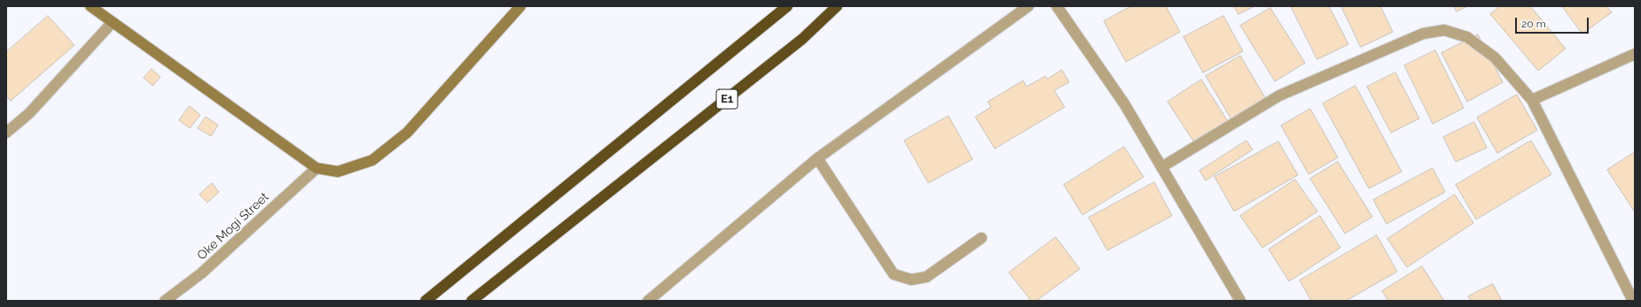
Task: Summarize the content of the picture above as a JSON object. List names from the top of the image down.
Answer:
{
  "streets": {
    "highway": ["E1"],
    "street": ["Oke Mogi Street"]
  },
  "scale_bar": "20 m"
}
